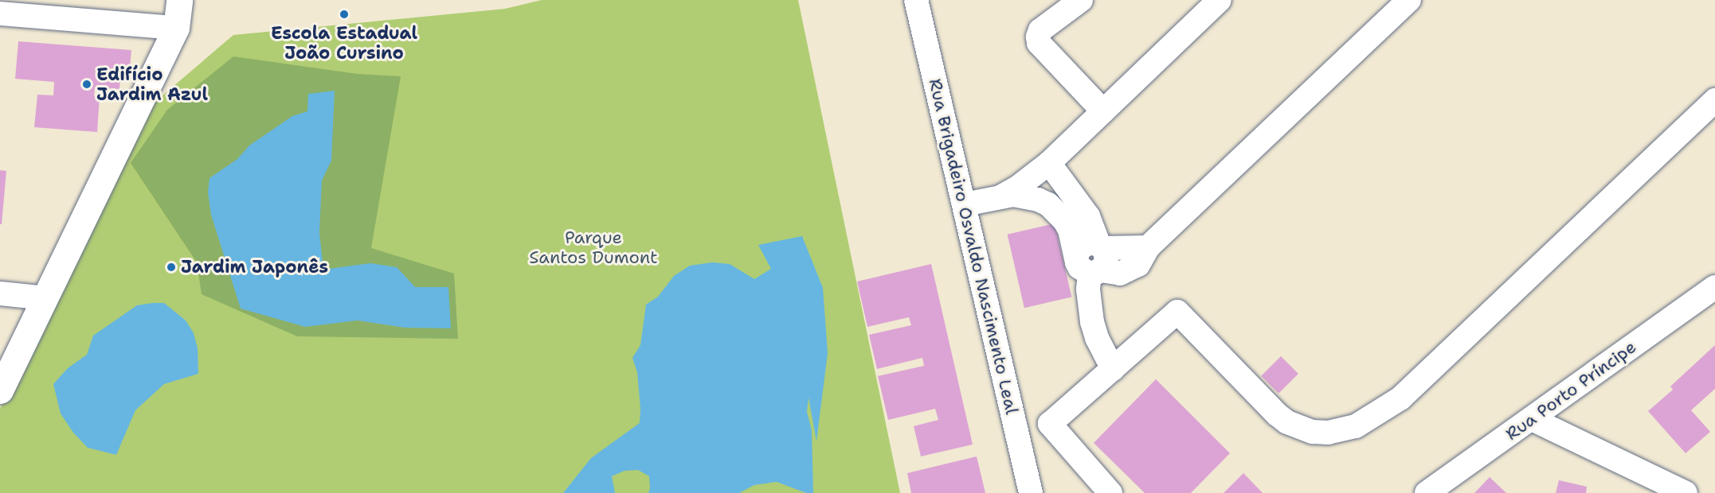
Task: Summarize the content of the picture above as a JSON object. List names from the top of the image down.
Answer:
{
  "streets": {
    "street": ["Rua Brigadeiro Osvaldo Nascimento Leal", "Rua Porto Príncipe"]
  },
  "parks": ["Parque Santos Dumont"],
  "places": ["Escola Estadual João Cursino", "Edifício Jardim Azul", "Jardim Japonês"]
}
